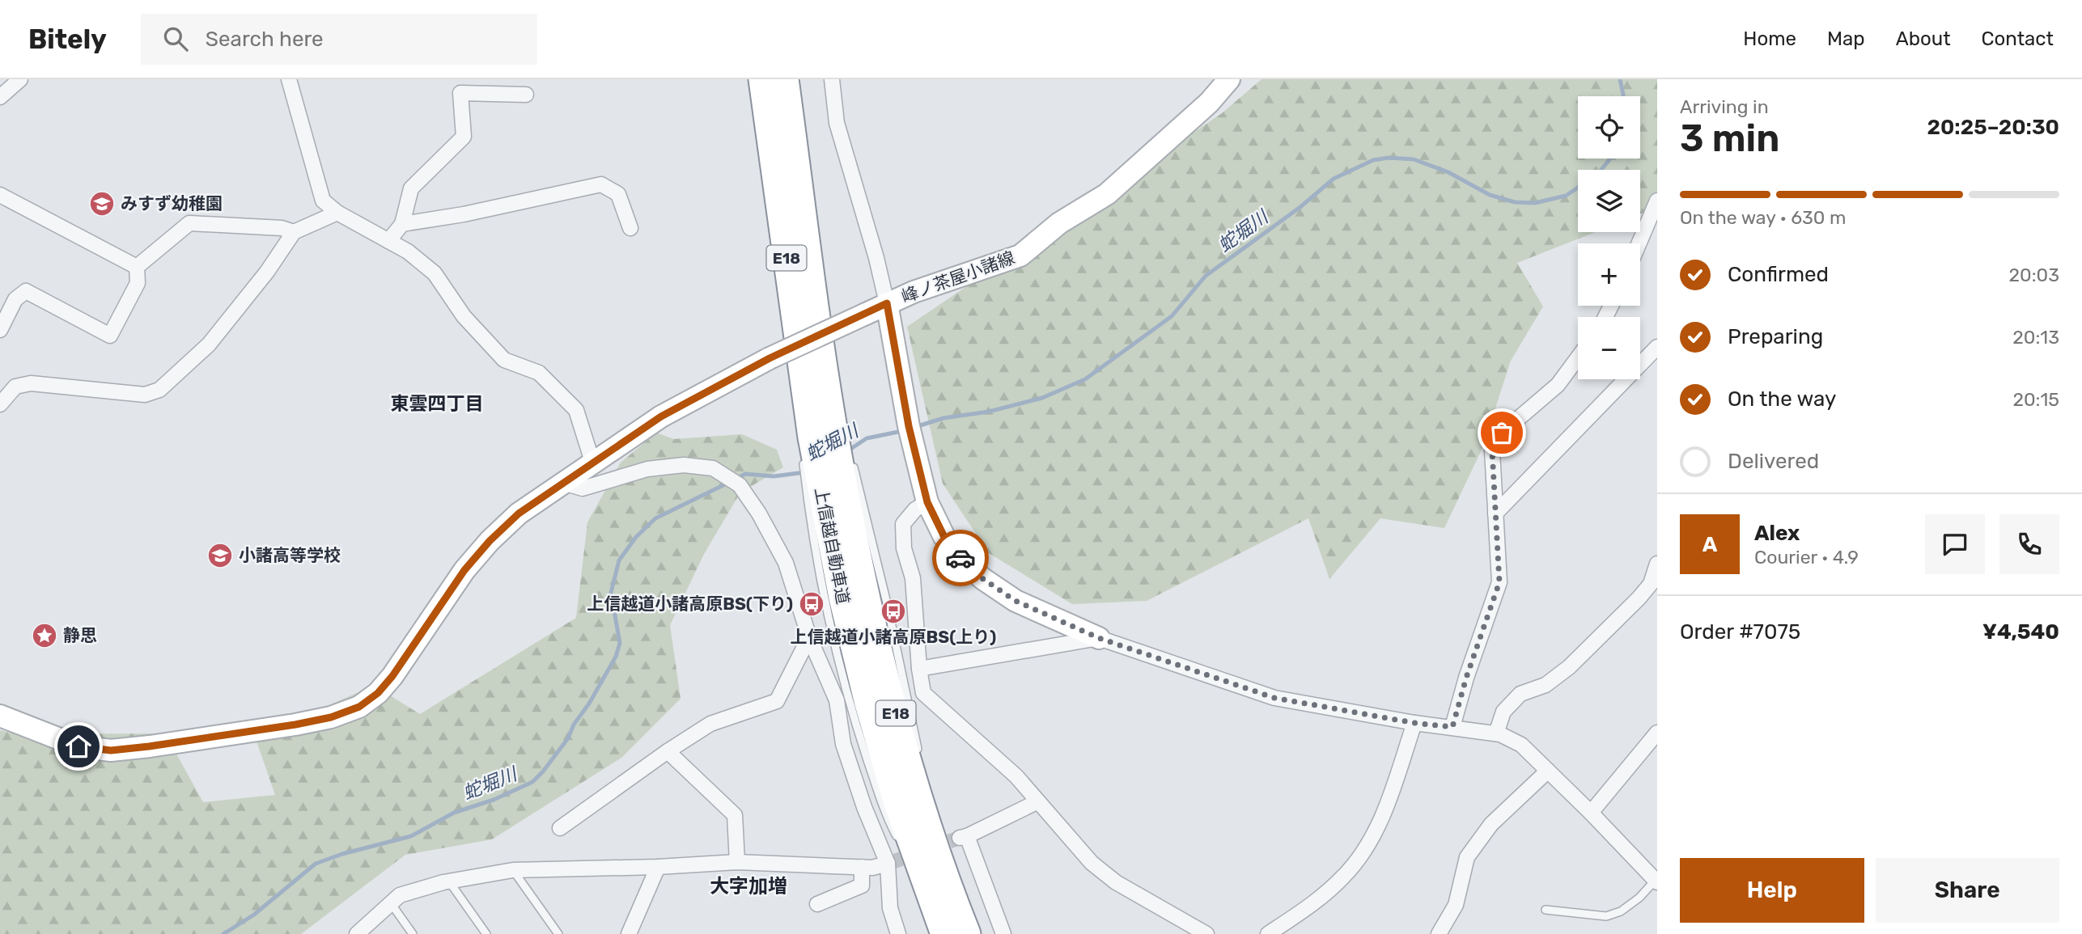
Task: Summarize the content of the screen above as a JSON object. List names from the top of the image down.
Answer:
{
  "streets": {
    "highway": ["E18", "上信越自動車道"],
    "main road": ["峰ノ茶屋小諸線"]
  },
  "districts": ["東雲四丁目", "大字加増"],
  "water": ["蛇堀川"],
  "places": {
    "school or university": ["みすず幼稚園", "小諸高等学校"],
    "bus stop": ["上信越道小諸高原BS(下り)", "上信越道小諸高原BS(上り)"],
    "place": ["静思"]
  },
  "page": {
    "header": "Bitely",
    "search": "Search here",
    "nav": [
      "Home",
      "Map",
      "About",
      "Contact"
    ],
    "heading": ["3 min", "Arriving in", "20:25–20:30"],
    "panel": [
      "Alex",
      "Courier · 4.9",
      "Order #7075",
      "¥4,540"
    ],
    "map_buttons": ["+", "−"],
    "bar": "On the way · 630 m",
    "list": [
      ["Confirmed", "20:03"],
      ["Preparing", "20:13"],
      ["On the way", "20:15"],
      "Delivered"
    ],
    "round": "A",
    "buttons": ["Help", "Share"]
  }
}
